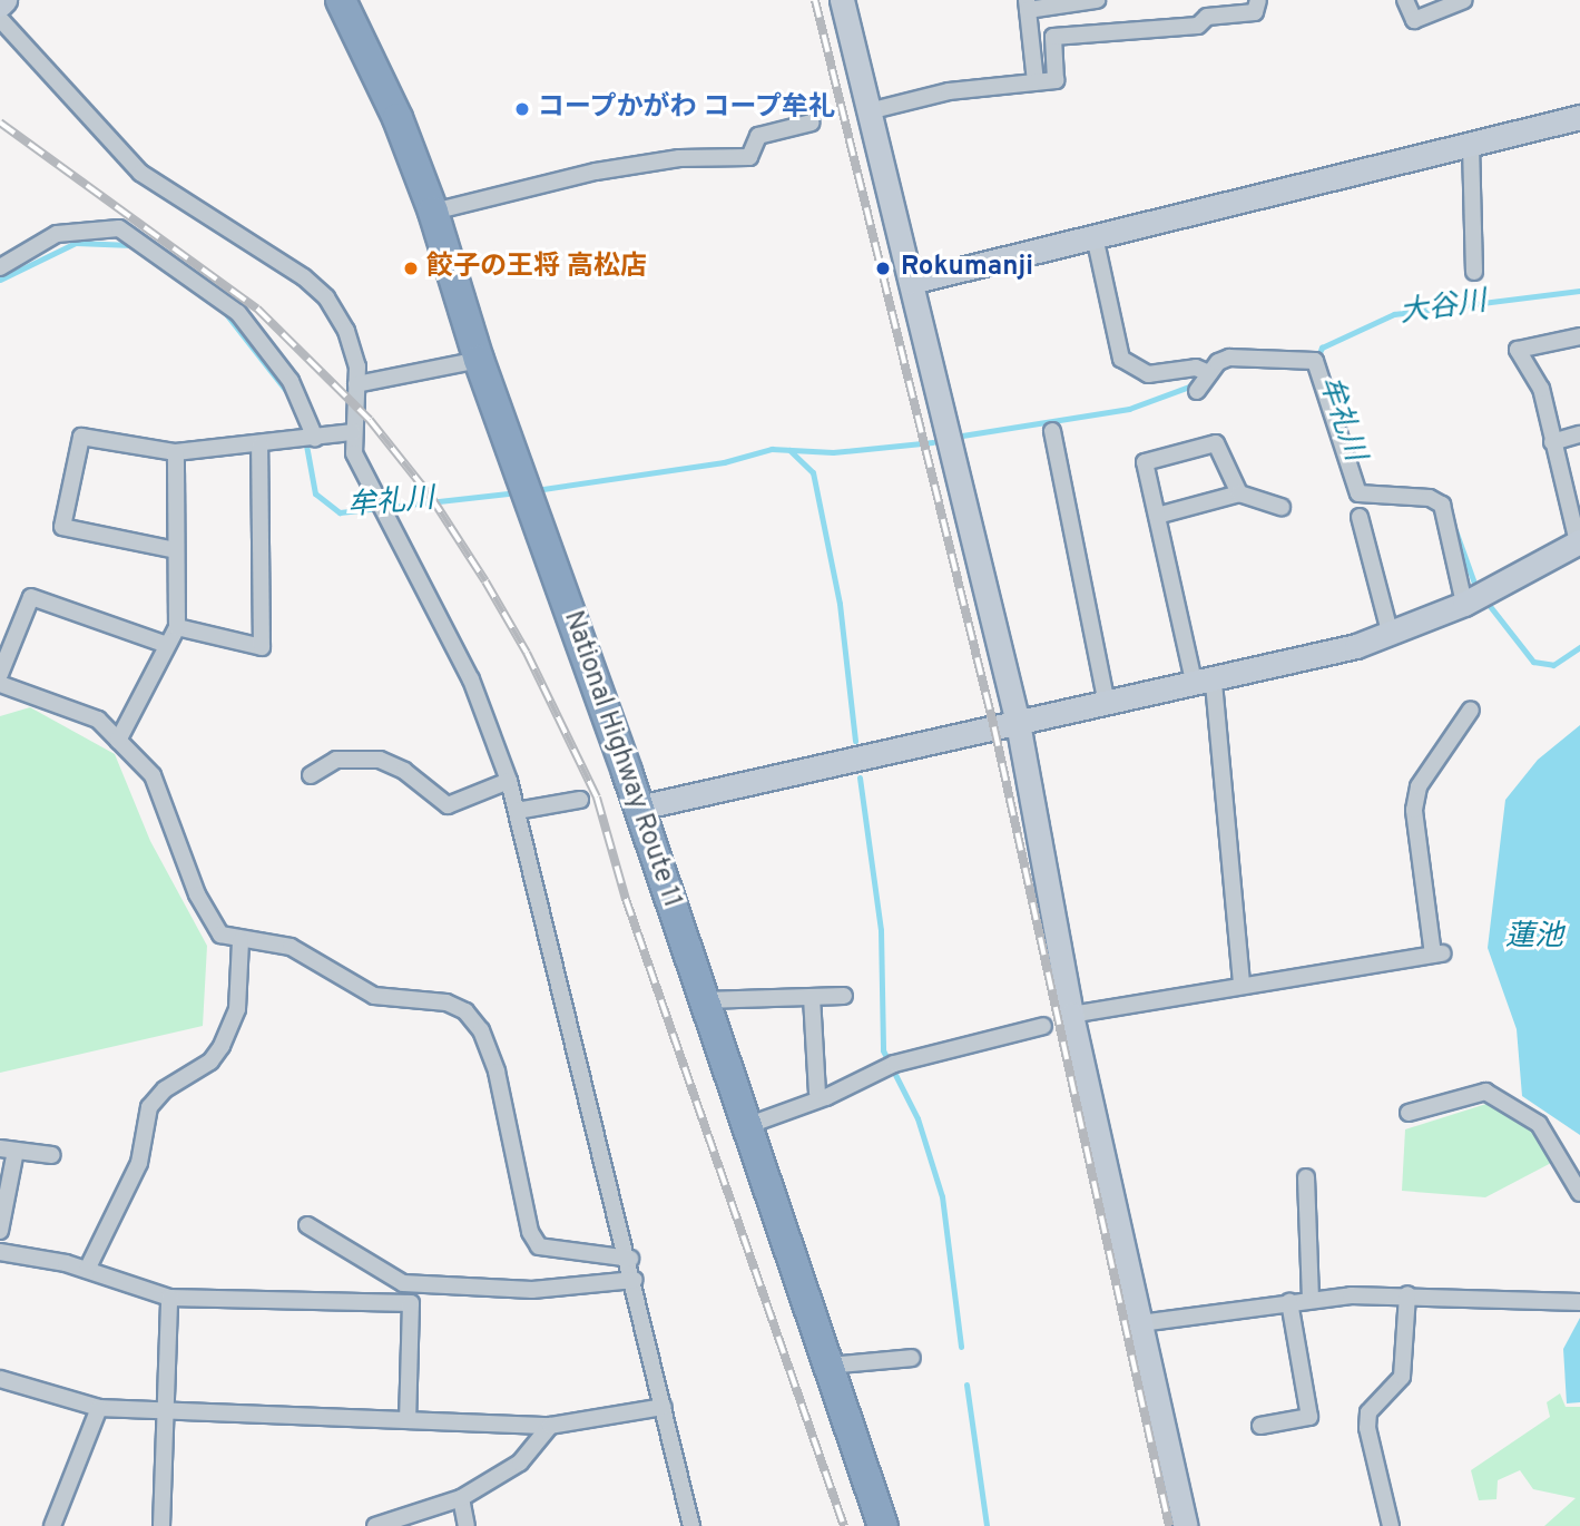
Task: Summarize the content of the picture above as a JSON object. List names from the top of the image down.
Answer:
{
  "streets": {
    "highway": ["National Highway Route 11"]
  },
  "water": ["大谷川", "牟礼川", "蓮池"],
  "places": ["コープかがわ コープ牟礼", "餃子の王将 高松店", "Rokumanji"]
}
